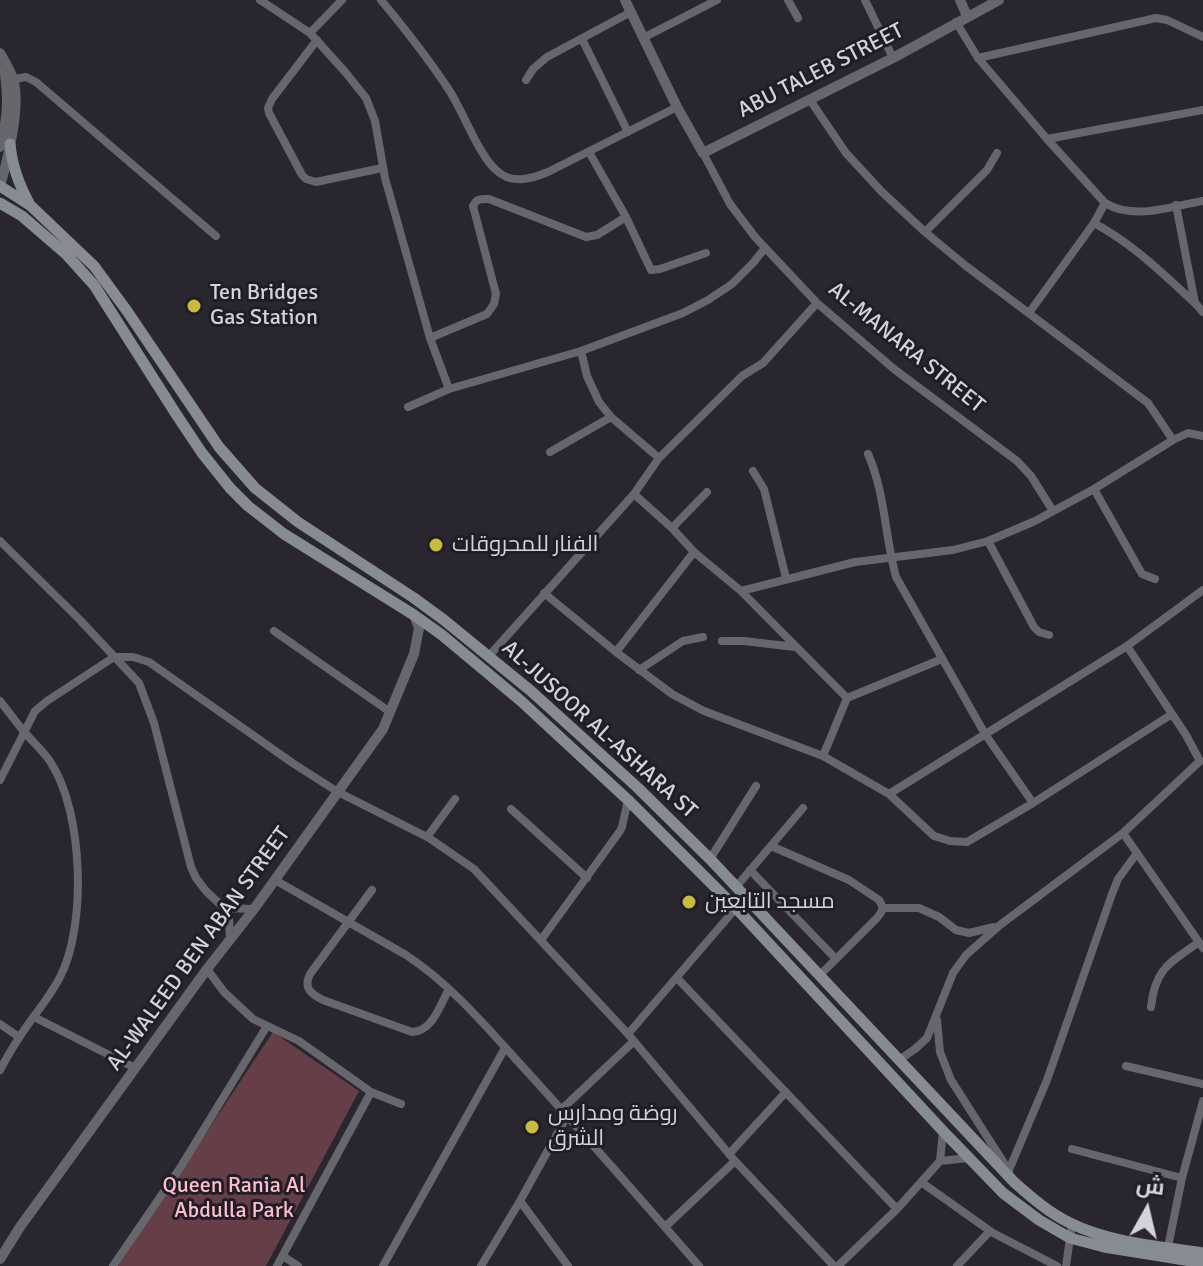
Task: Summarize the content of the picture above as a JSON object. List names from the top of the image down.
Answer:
{
  "streets": {
    "main road": ["AL-JUSOOR AL-ASHARA ST"],
    "street": ["ABU TALEB STREET", "AL-MANARA STREET", "AL-WALEED BEN ABAN STREET"]
  },
  "crossings": [
    ["ABU TALEB STREET", "AL-MANARA STREET"],
    ["AL-JUSOOR AL-ASHARA ST", "AL-WALEED BEN ABAN STREET"]
  ],
  "parks": ["Queen Rania Al Abdulla Park"],
  "places": [
    "Ten Bridges Gas Station",
    "الفنار للمحروقات",
    "مسجد التابعين",
    "روضة ومدارس الشرق"
  ],
  "north": "top"
}
